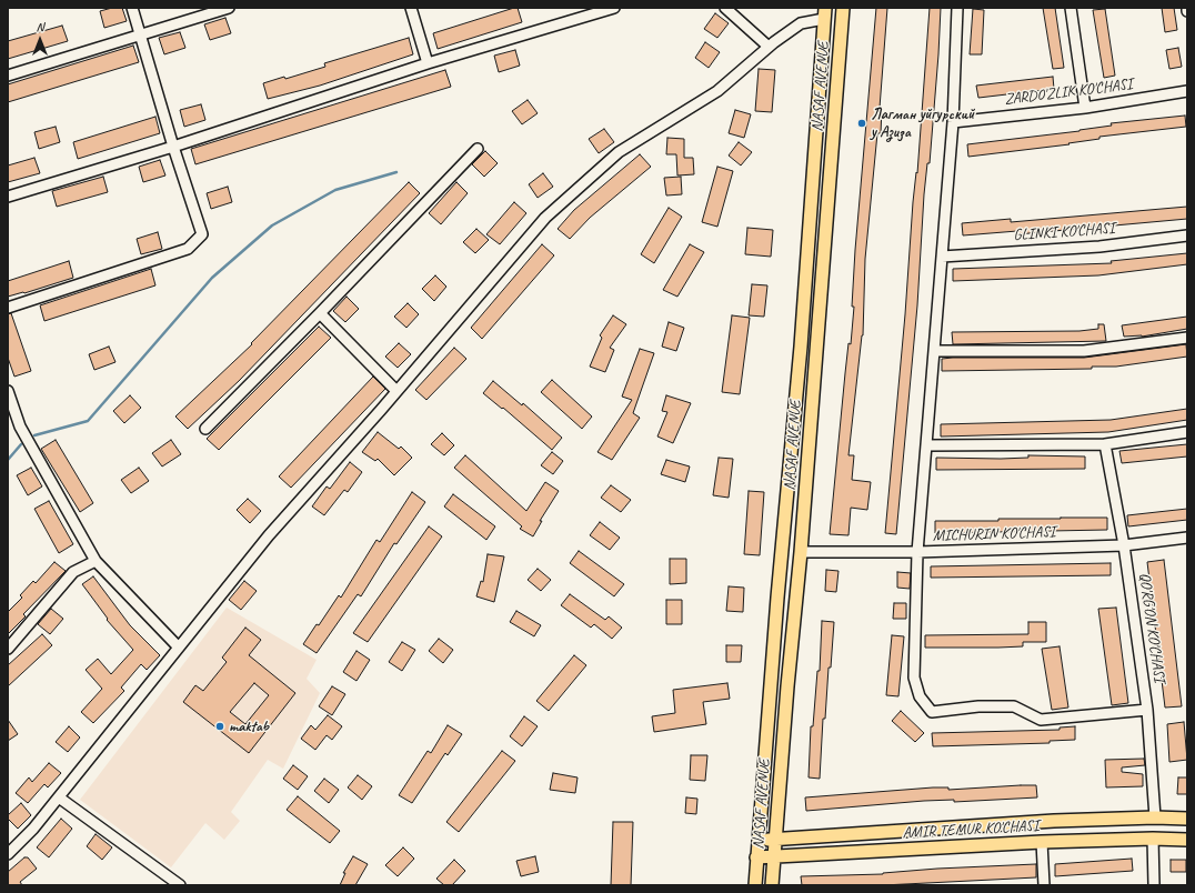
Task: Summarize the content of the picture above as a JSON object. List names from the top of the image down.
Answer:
{
  "streets": {
    "main road": ["NASAF AVENUE", "AMIR TEMUR KO'CHASI"],
    "street": [
      "ZARDO'ZLIK KO'CHASI",
      "GLINKI KO'CHASI",
      "MICHURIN KO'CHASI",
      "QO'RG'ON KO'CHASI"
    ]
  },
  "crossings": [
    ["NASAF AVENUE", "MICHURIN KO'CHASI"],
    ["NASAF AVENUE", "AMIR TEMUR KO'CHASI"],
    ["MICHURIN KO'CHASI", "QO'RG'ON KO'CHASI"],
    ["QO'RG'ON KO'CHASI", "AMIR TEMUR KO'CHASI"]
  ],
  "places": ["Лагман уйгурский у Азиза", "maktab"],
  "north": "top"
}
